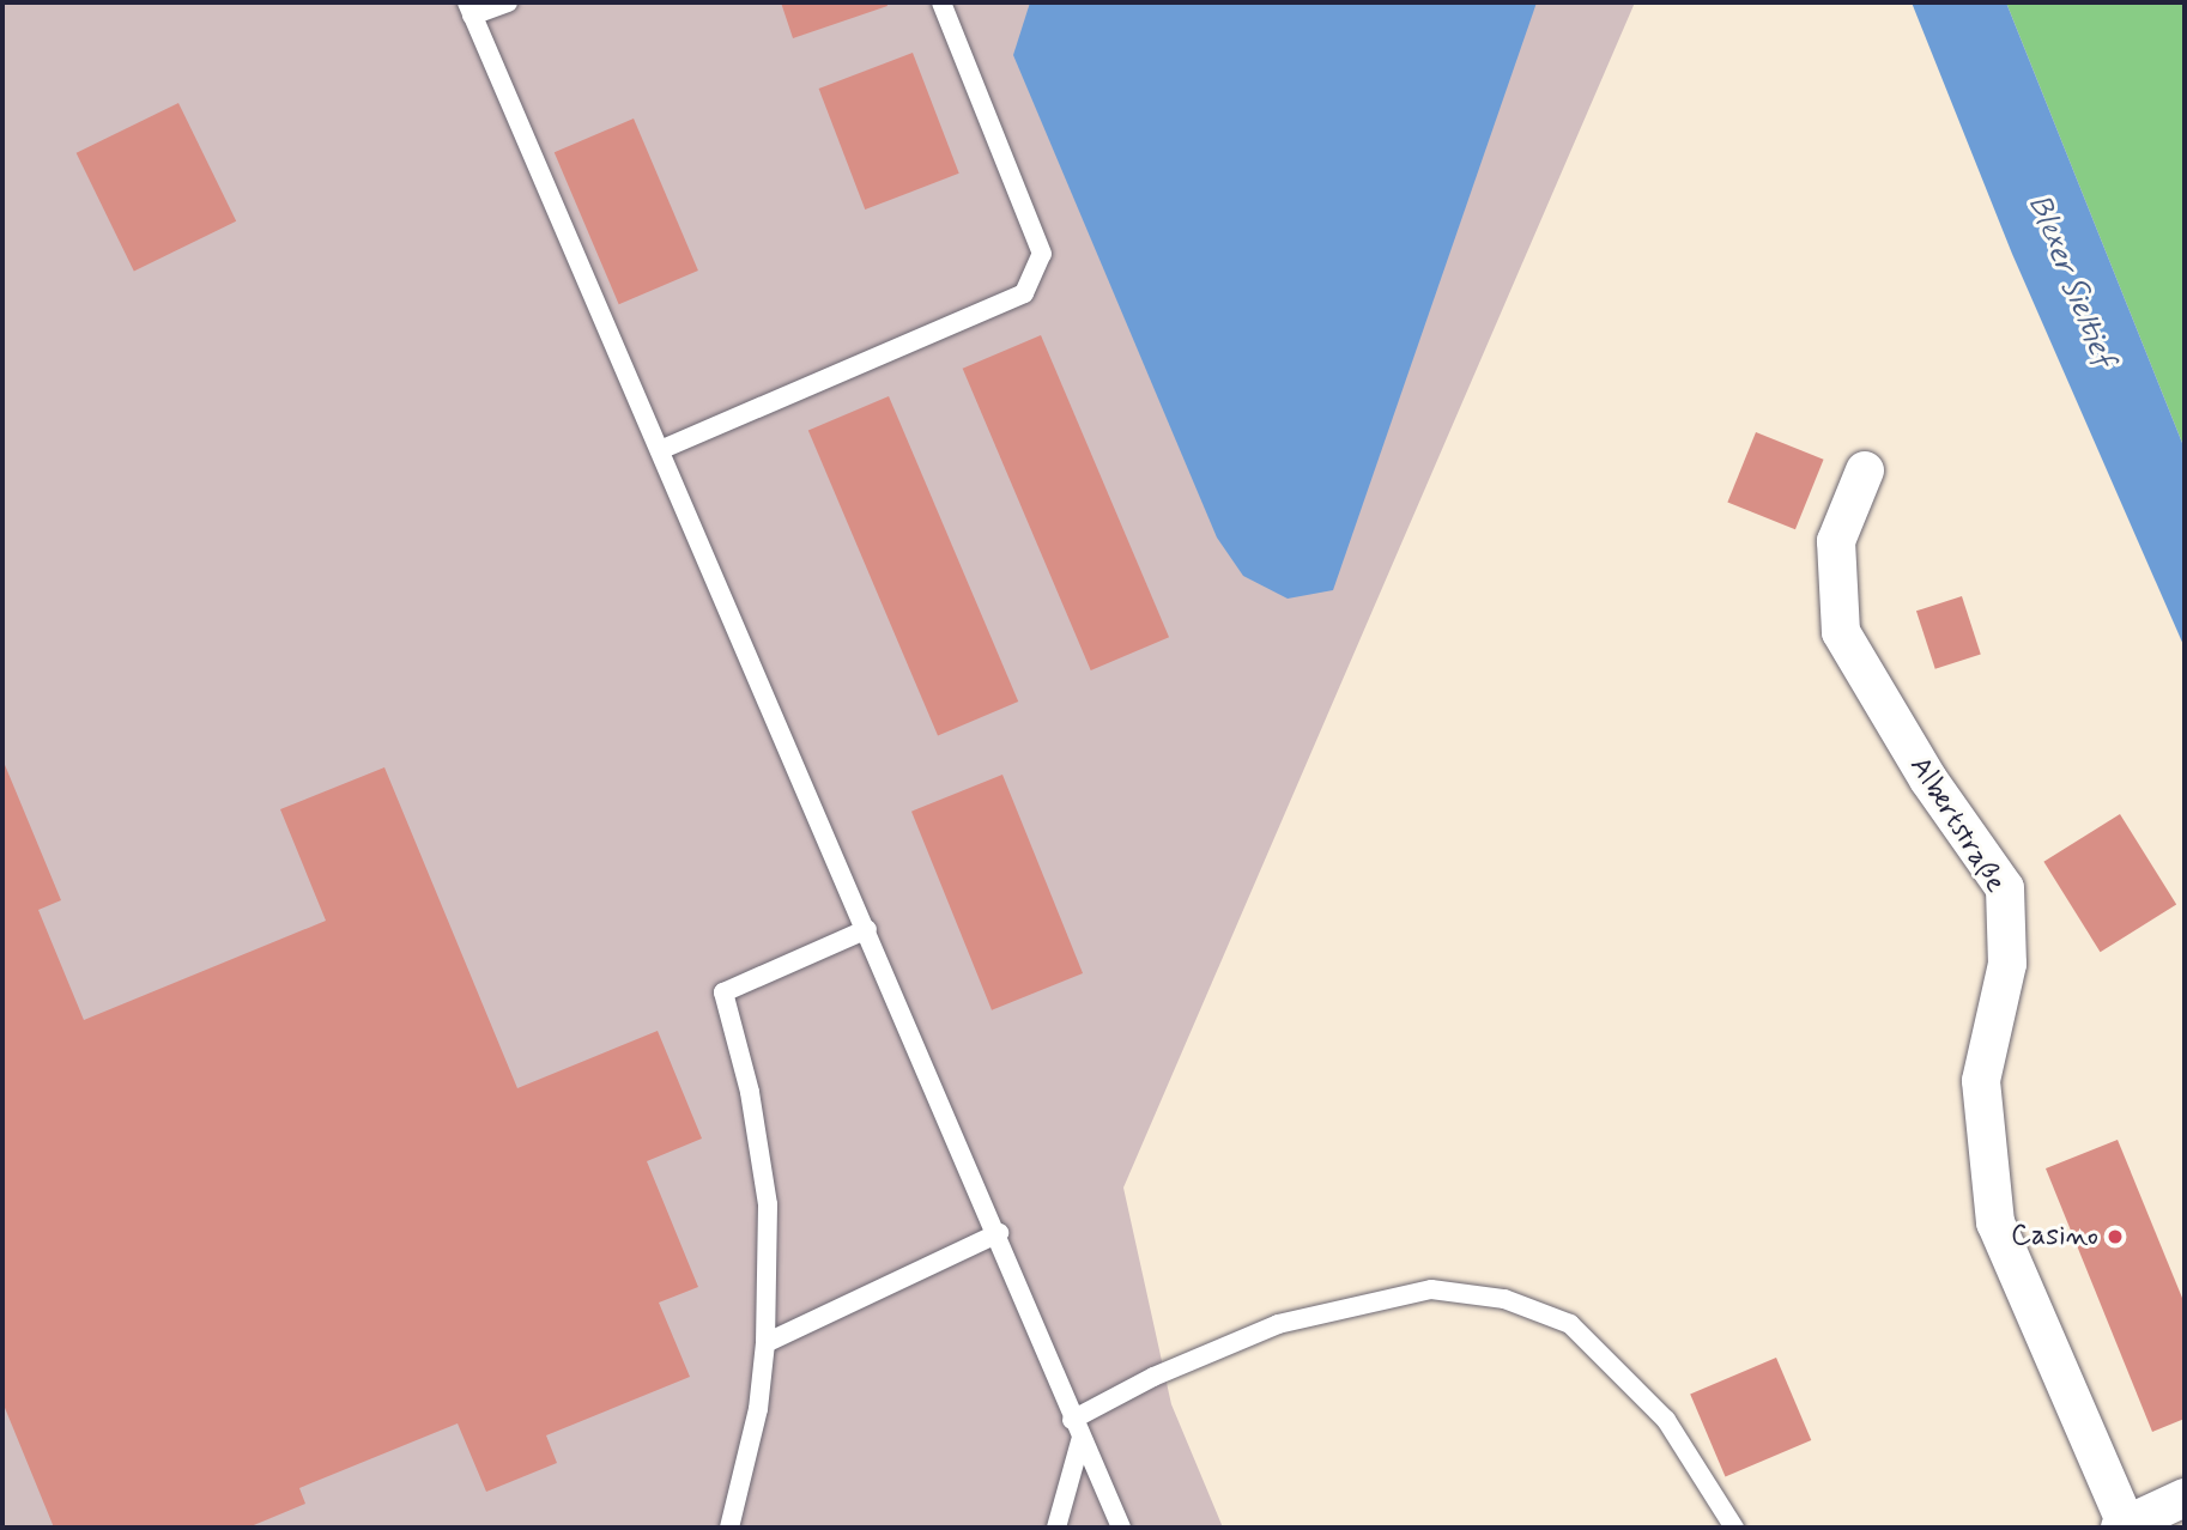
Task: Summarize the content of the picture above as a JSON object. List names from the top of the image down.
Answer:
{
  "streets": {
    "street": ["Albertstraße"]
  },
  "water": ["Blexer Sieltief"],
  "places": ["Casino"]
}
